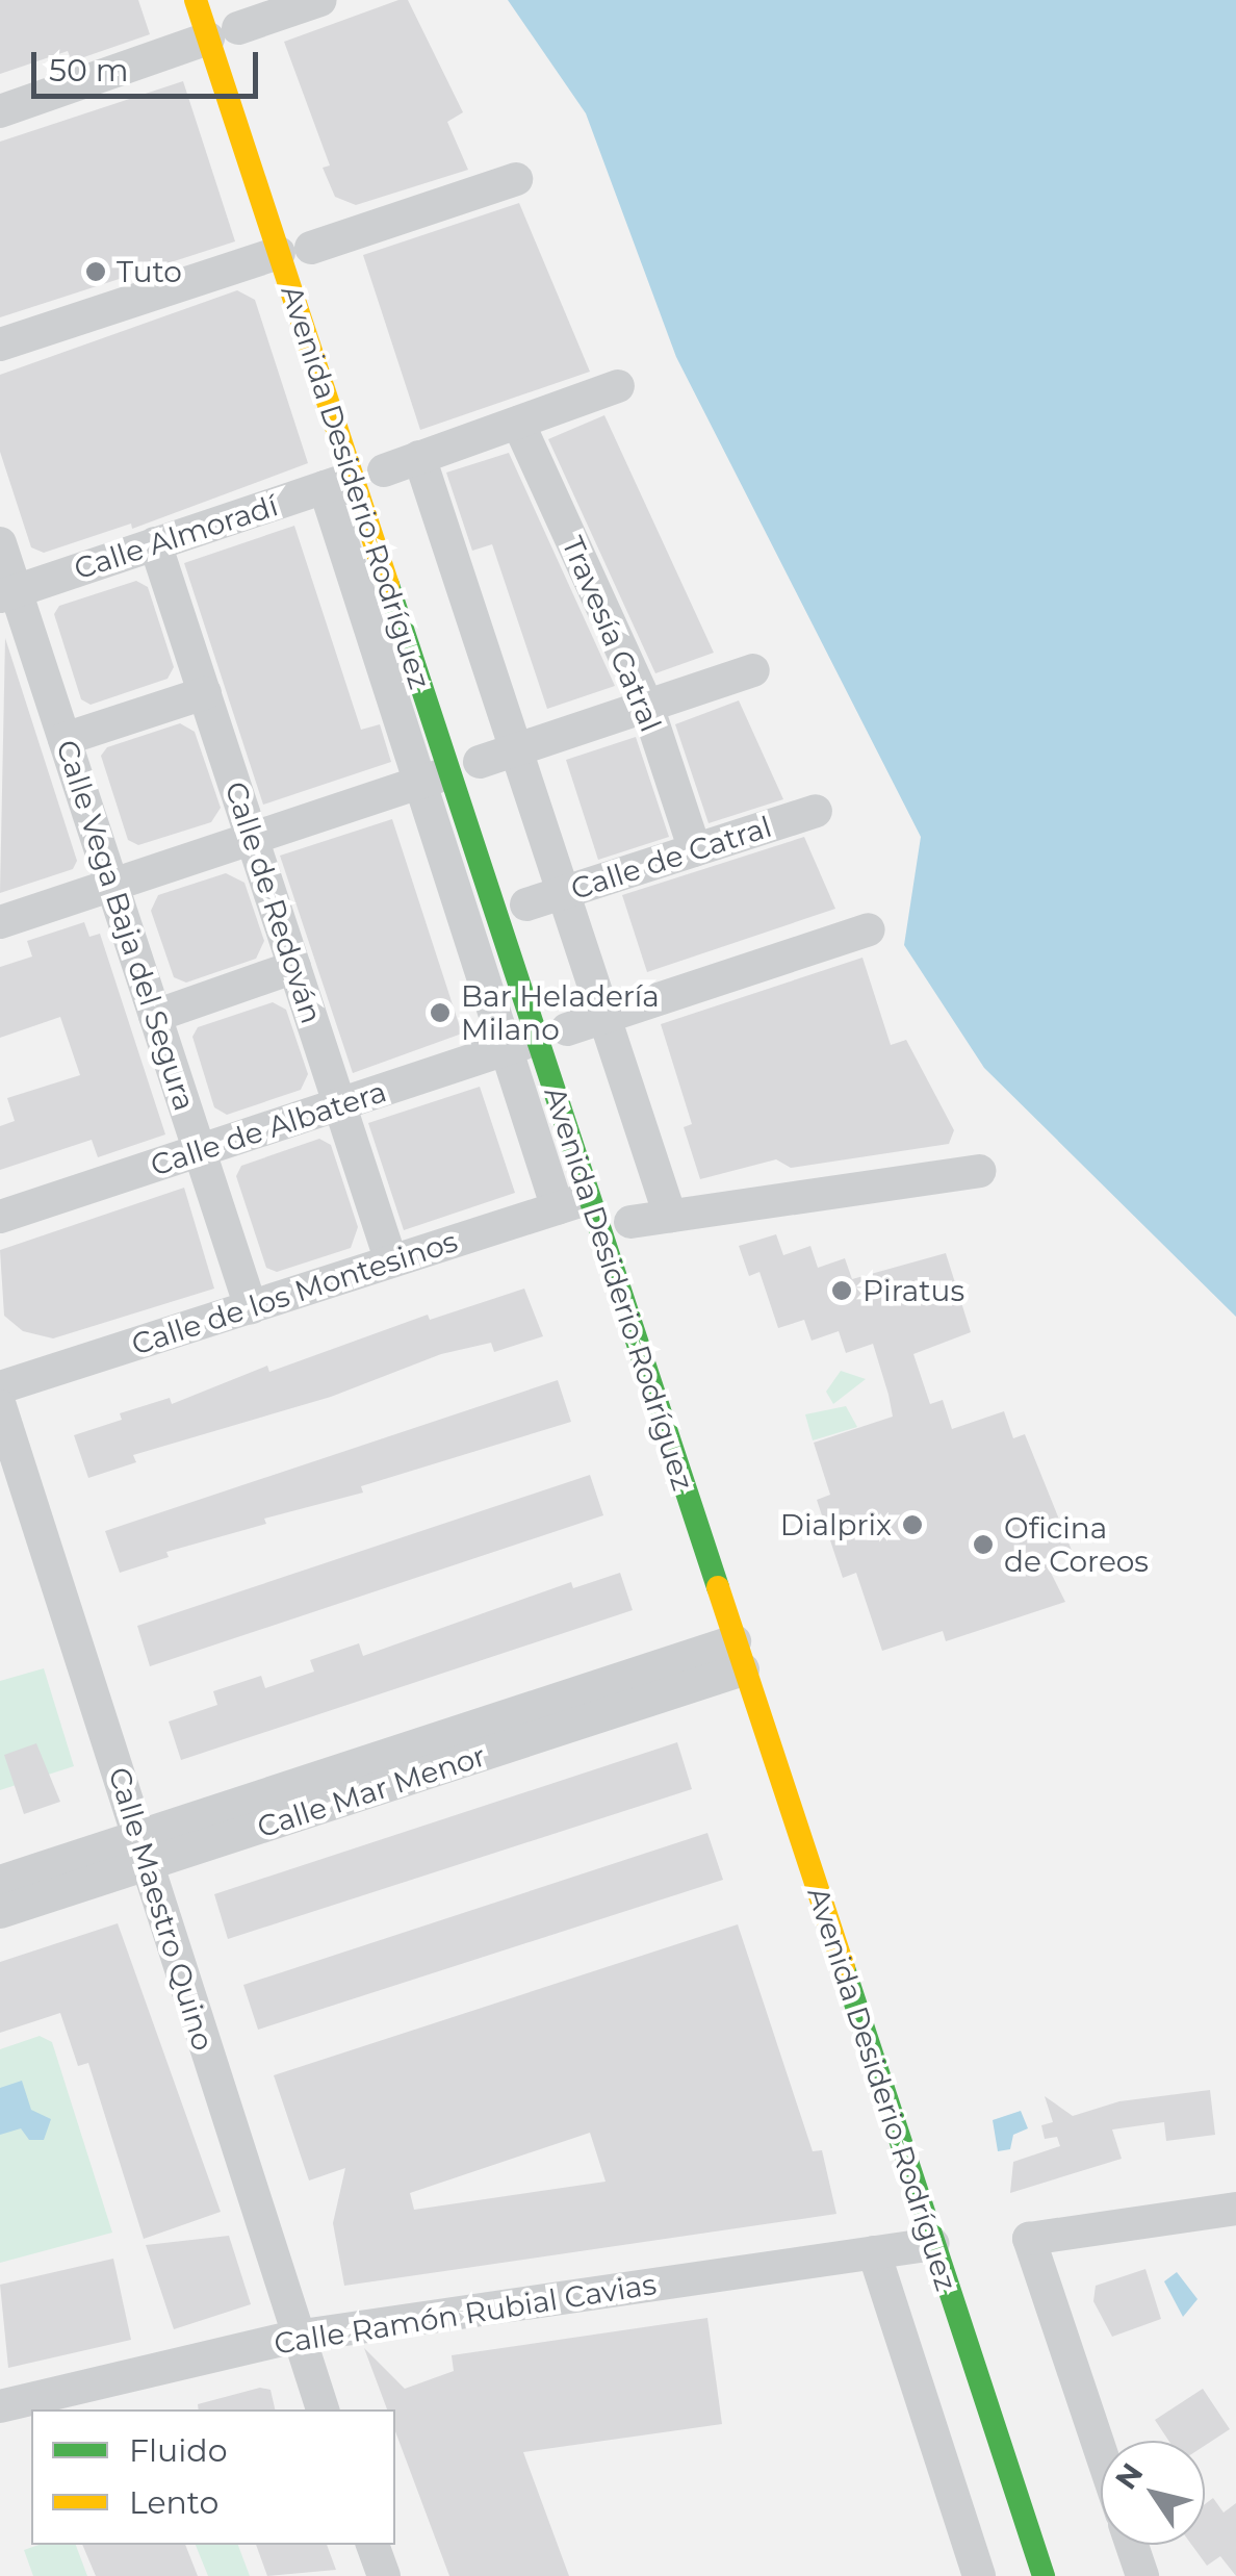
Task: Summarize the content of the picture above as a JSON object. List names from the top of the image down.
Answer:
{
  "streets": {
    "street": [
      "Avenida Desiderio Rodríguez",
      "Calle Almoradí",
      "Travesía Catral",
      "Calle de Catral",
      "Calle de Redován",
      "Calle Vega Baja del Segura",
      "Calle de Albatera",
      "Calle de los Montesinos",
      "Calle Mar Menor",
      "Calle Maestro Quino",
      "Calle Ramón Rubial Cavias"
    ]
  },
  "crossings": [
    ["Avenida Desiderio Rodríguez", "Calle Almoradí"],
    ["Avenida Desiderio Rodríguez", "Calle de Albatera"],
    ["Avenida Desiderio Rodríguez", "Calle de los Montesinos"],
    ["Avenida Desiderio Rodríguez", "Calle Mar Menor"],
    ["Avenida Desiderio Rodríguez", "Calle Ramón Rubial Cavias"],
    ["Calle Almoradí", "Travesía Catral"],
    ["Calle Almoradí", "Calle de Redován"],
    ["Calle Almoradí", "Calle Vega Baja del Segura"],
    ["Travesía Catral", "Calle de Catral"],
    ["Calle de Redován", "Calle de Albatera"],
    ["Calle de Redován", "Calle de los Montesinos"],
    ["Calle Vega Baja del Segura", "Calle de Albatera"],
    ["Calle Vega Baja del Segura", "Calle de los Montesinos"],
    ["Calle Mar Menor", "Calle Maestro Quino"],
    ["Calle Maestro Quino", "Calle Ramón Rubial Cavias"]
  ],
  "places": [
    "Tuto",
    "Bar Heladería Milano",
    "Piratus",
    "Dialprix",
    "Oficina de Coreos"
  ],
  "legend": ["Fluido", "Lento"],
  "scale_bar": "50 m",
  "north": "top left"
}
